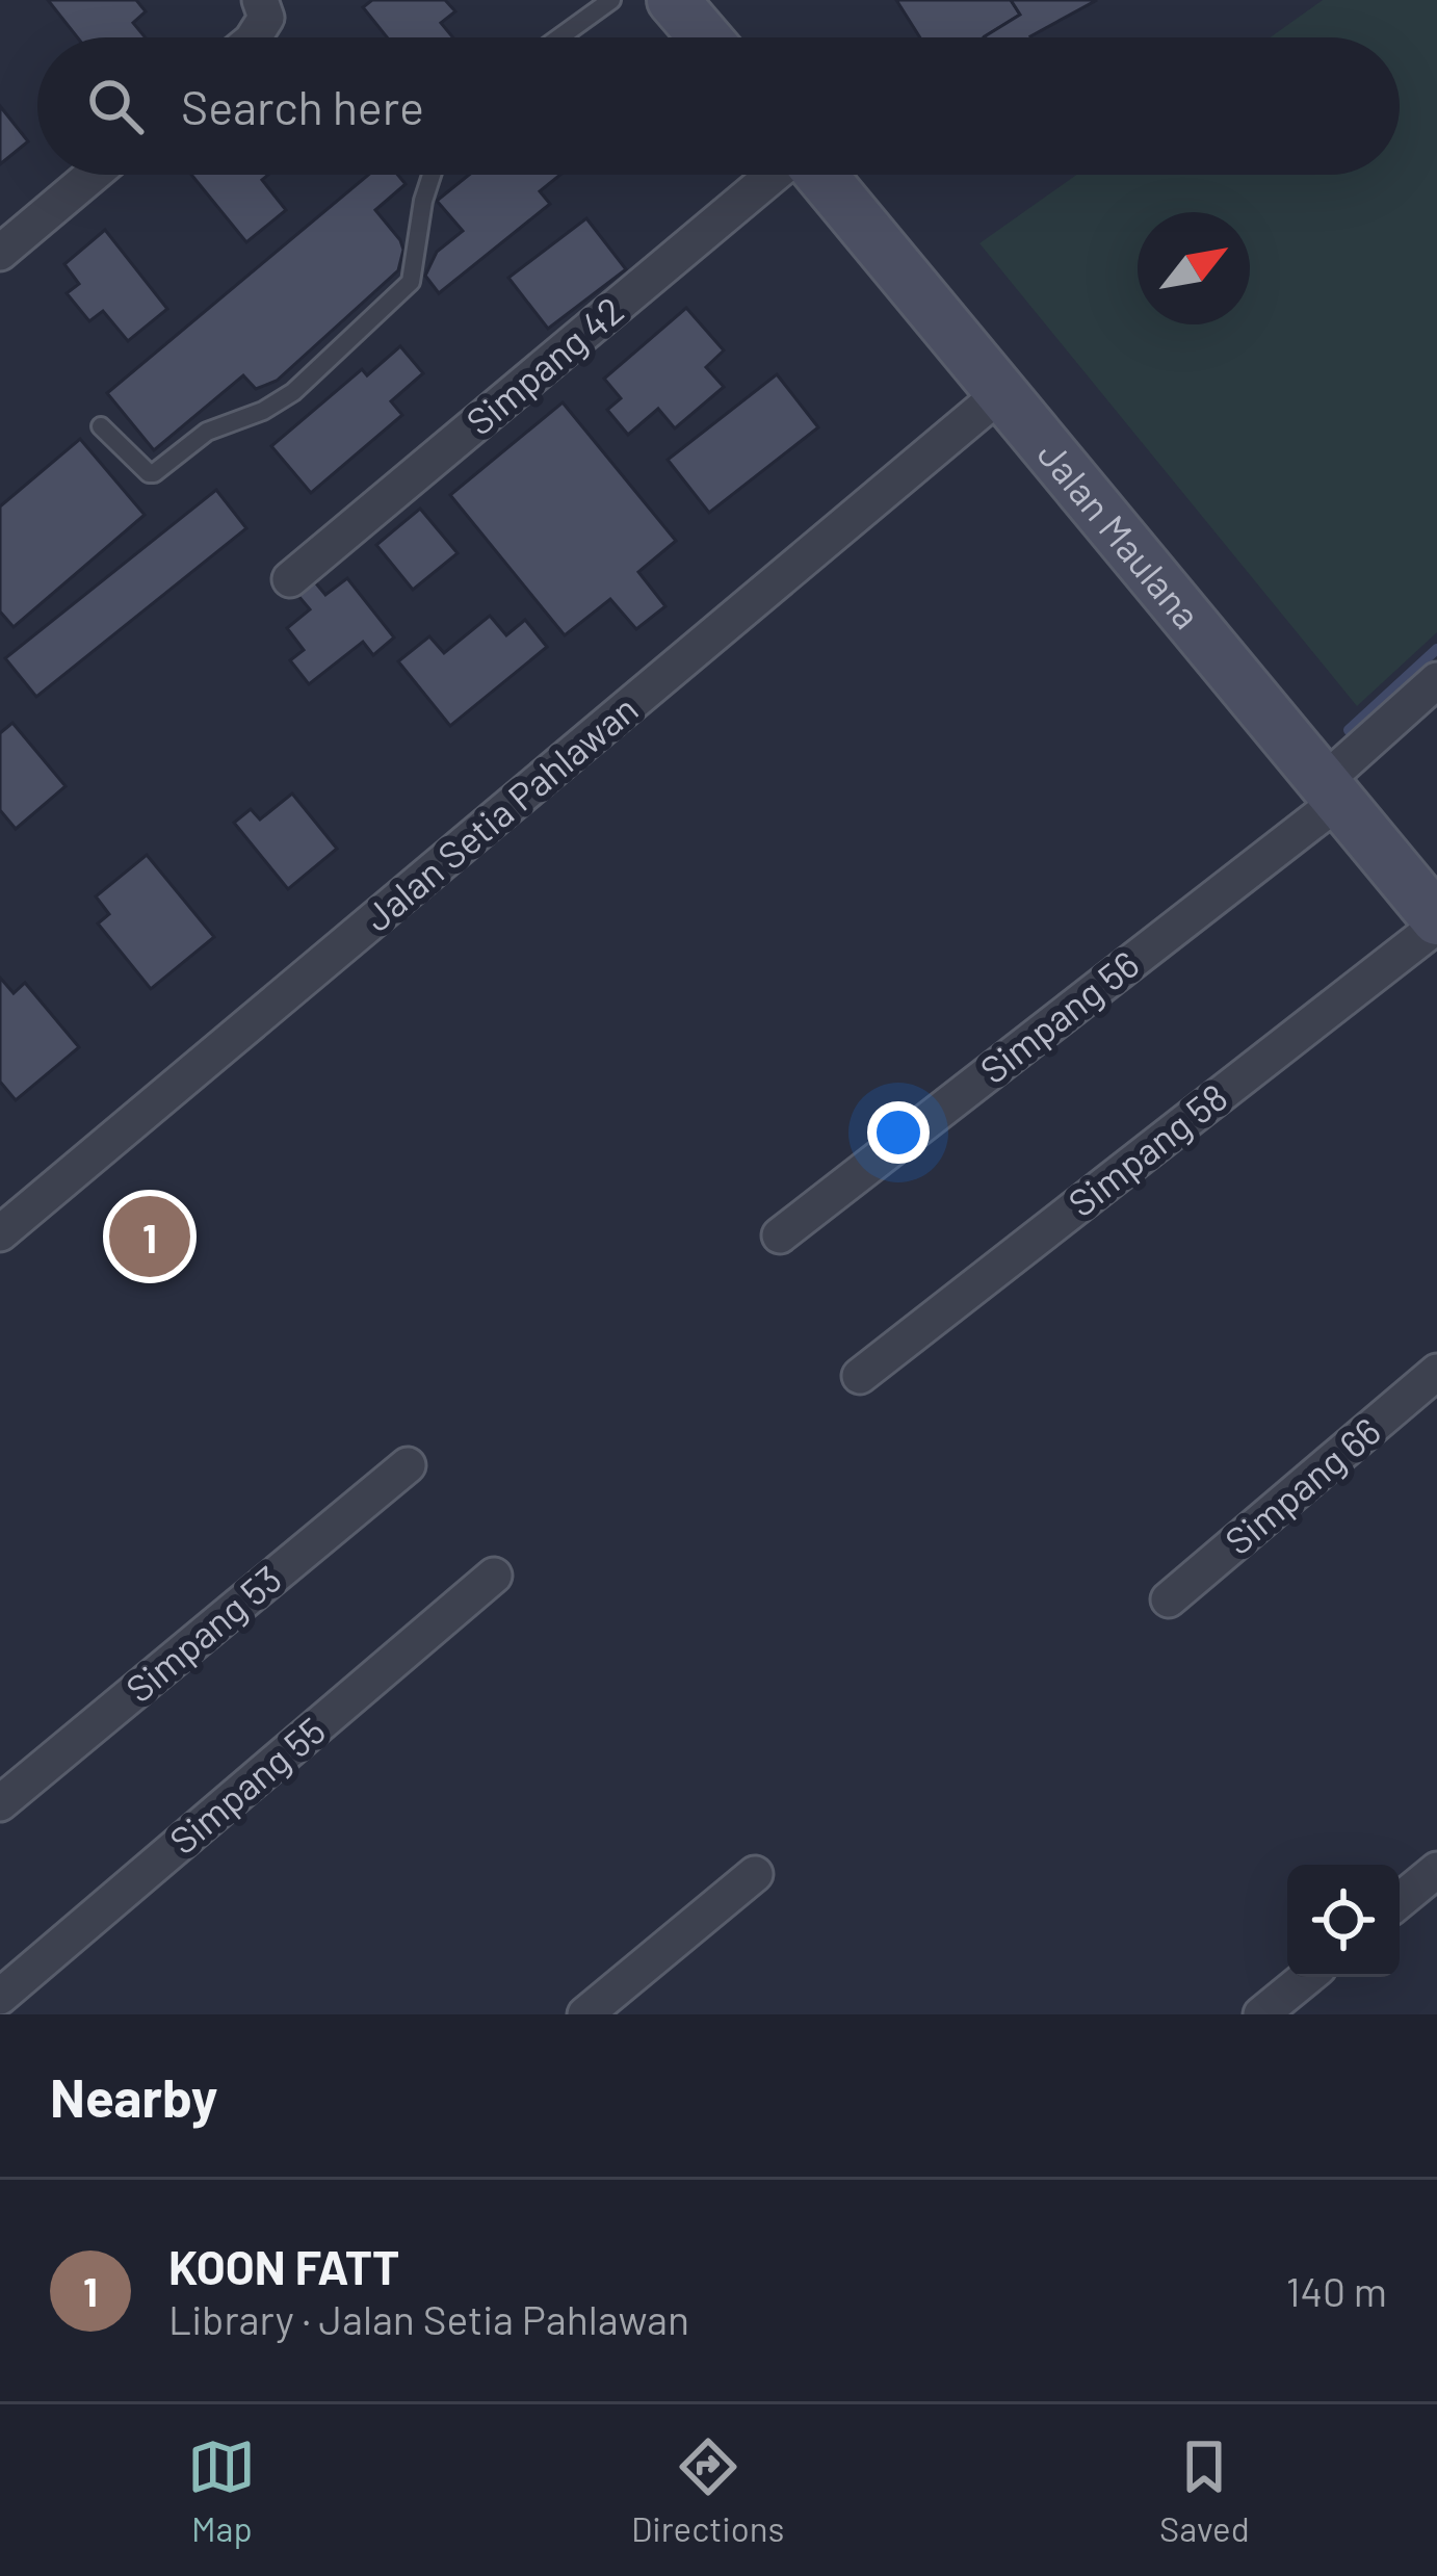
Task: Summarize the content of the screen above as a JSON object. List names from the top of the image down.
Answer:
{
  "streets": {
    "main road": ["Jalan Maulana"],
    "street": [
      "Simpang 42",
      "Jalan Setia Pahlawan",
      "Simpang 56",
      "Simpang 58",
      "Simpang 66",
      "Simpang 53",
      "Simpang 55"
    ]
  },
  "crossings": [
    ["Jalan Maulana", "Jalan Setia Pahlawan"],
    ["Jalan Maulana", "Simpang 56"],
    ["Jalan Maulana", "Simpang 58"]
  ],
  "north": "top right",
  "page": {
    "search": "Search here",
    "pins": "1",
    "heading": "Nearby",
    "list": [
      {
        "mark": "1",
        "name": "KOON FATT",
        "note": "Library · Jalan Setia Pahlawan",
        "value": "140 m"
      }
    ],
    "nav": ["Map", "Directions", "Saved"]
  }
}
